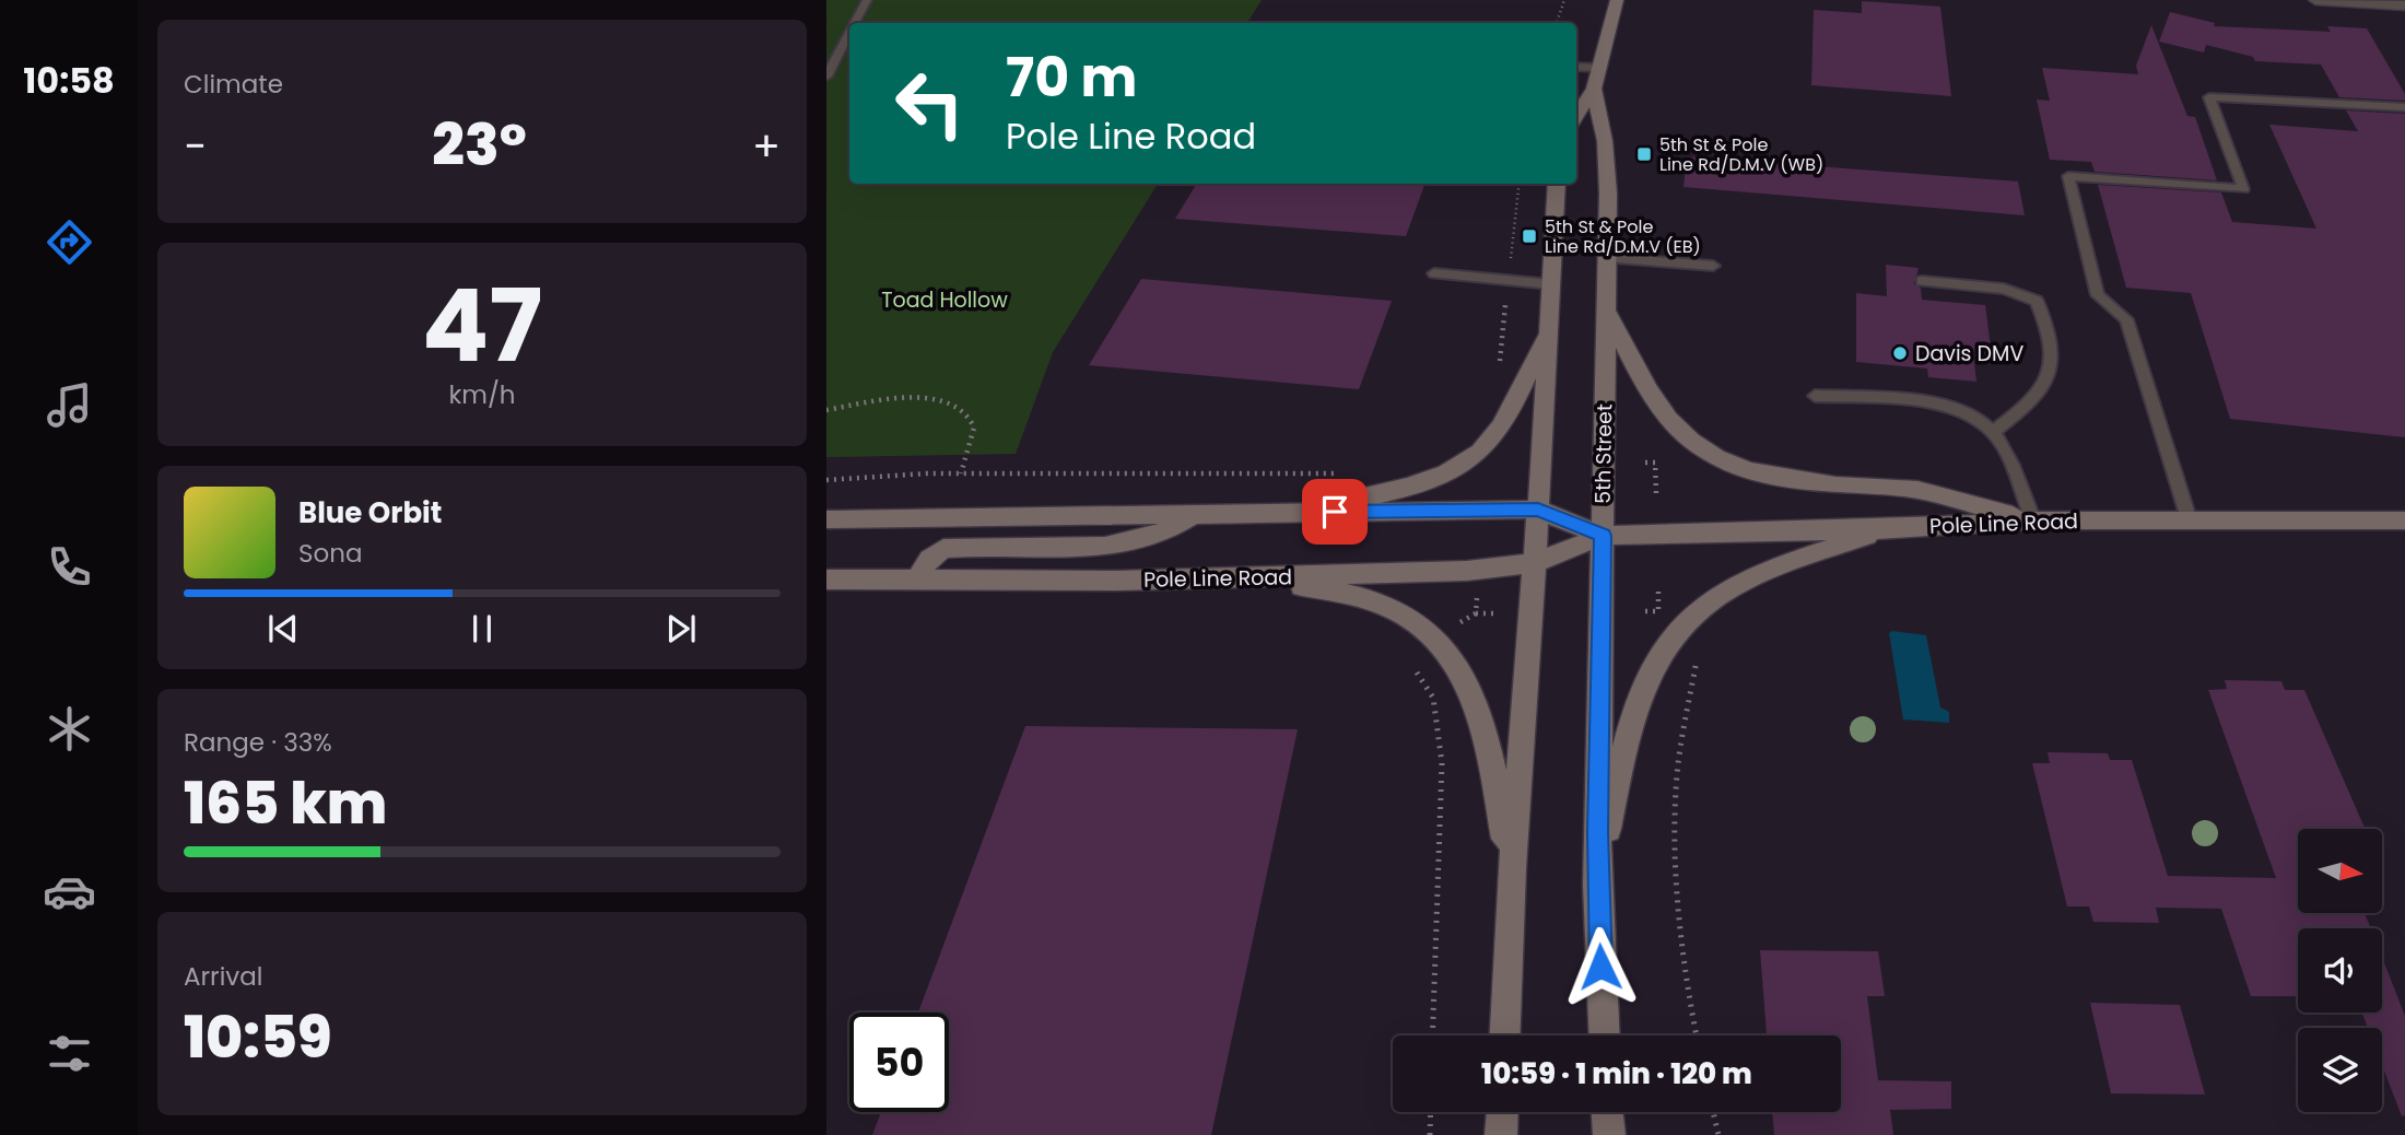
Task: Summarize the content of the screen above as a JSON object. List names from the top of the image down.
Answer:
{
  "streets": {
    "main road": ["5th Street", "Pole Line Road"]
  },
  "crossings": [
    ["5th Street", "Pole Line Road"]
  ],
  "parks": ["Toad Hollow"],
  "places": {
    "transit": ["5th St & Pole Line Rd/D.M.V (WB)", "5th St & Pole Line Rd/D.M.V (EB)"],
    "other": ["Davis DMV"]
  },
  "north": "right",
  "page": {
    "tabs": "10:58",
    "tile": [
      "Climate",
      ["47", "km/h"],
      ["Range · 33%", "165 km"],
      ["Arrival", "10:59"]
    ],
    "turn": ["70 m", "Pole Line Road"],
    "heat": ["−", "23°", "+"],
    "song": ["Blue Orbit", "Sona"],
    "limit": "50",
    "trip": "10:59 · 1 min · 120 m"
  }
}
